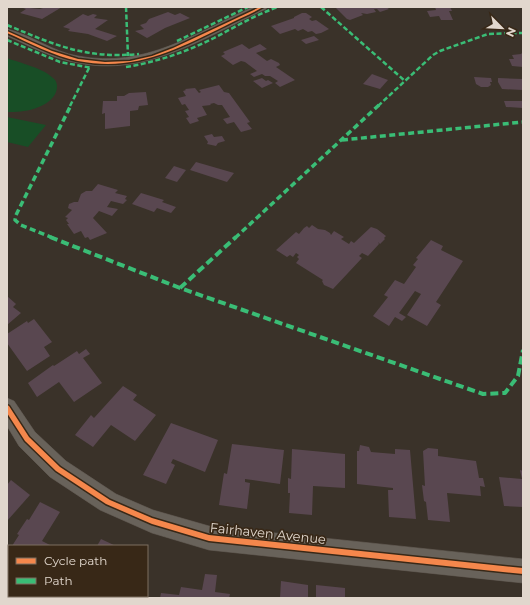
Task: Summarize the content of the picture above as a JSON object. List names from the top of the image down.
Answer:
{
  "streets": {
    "street": ["Fairhaven Avenue"]
  },
  "legend": ["Cycle path", "Path"],
  "north": "bottom right"
}
